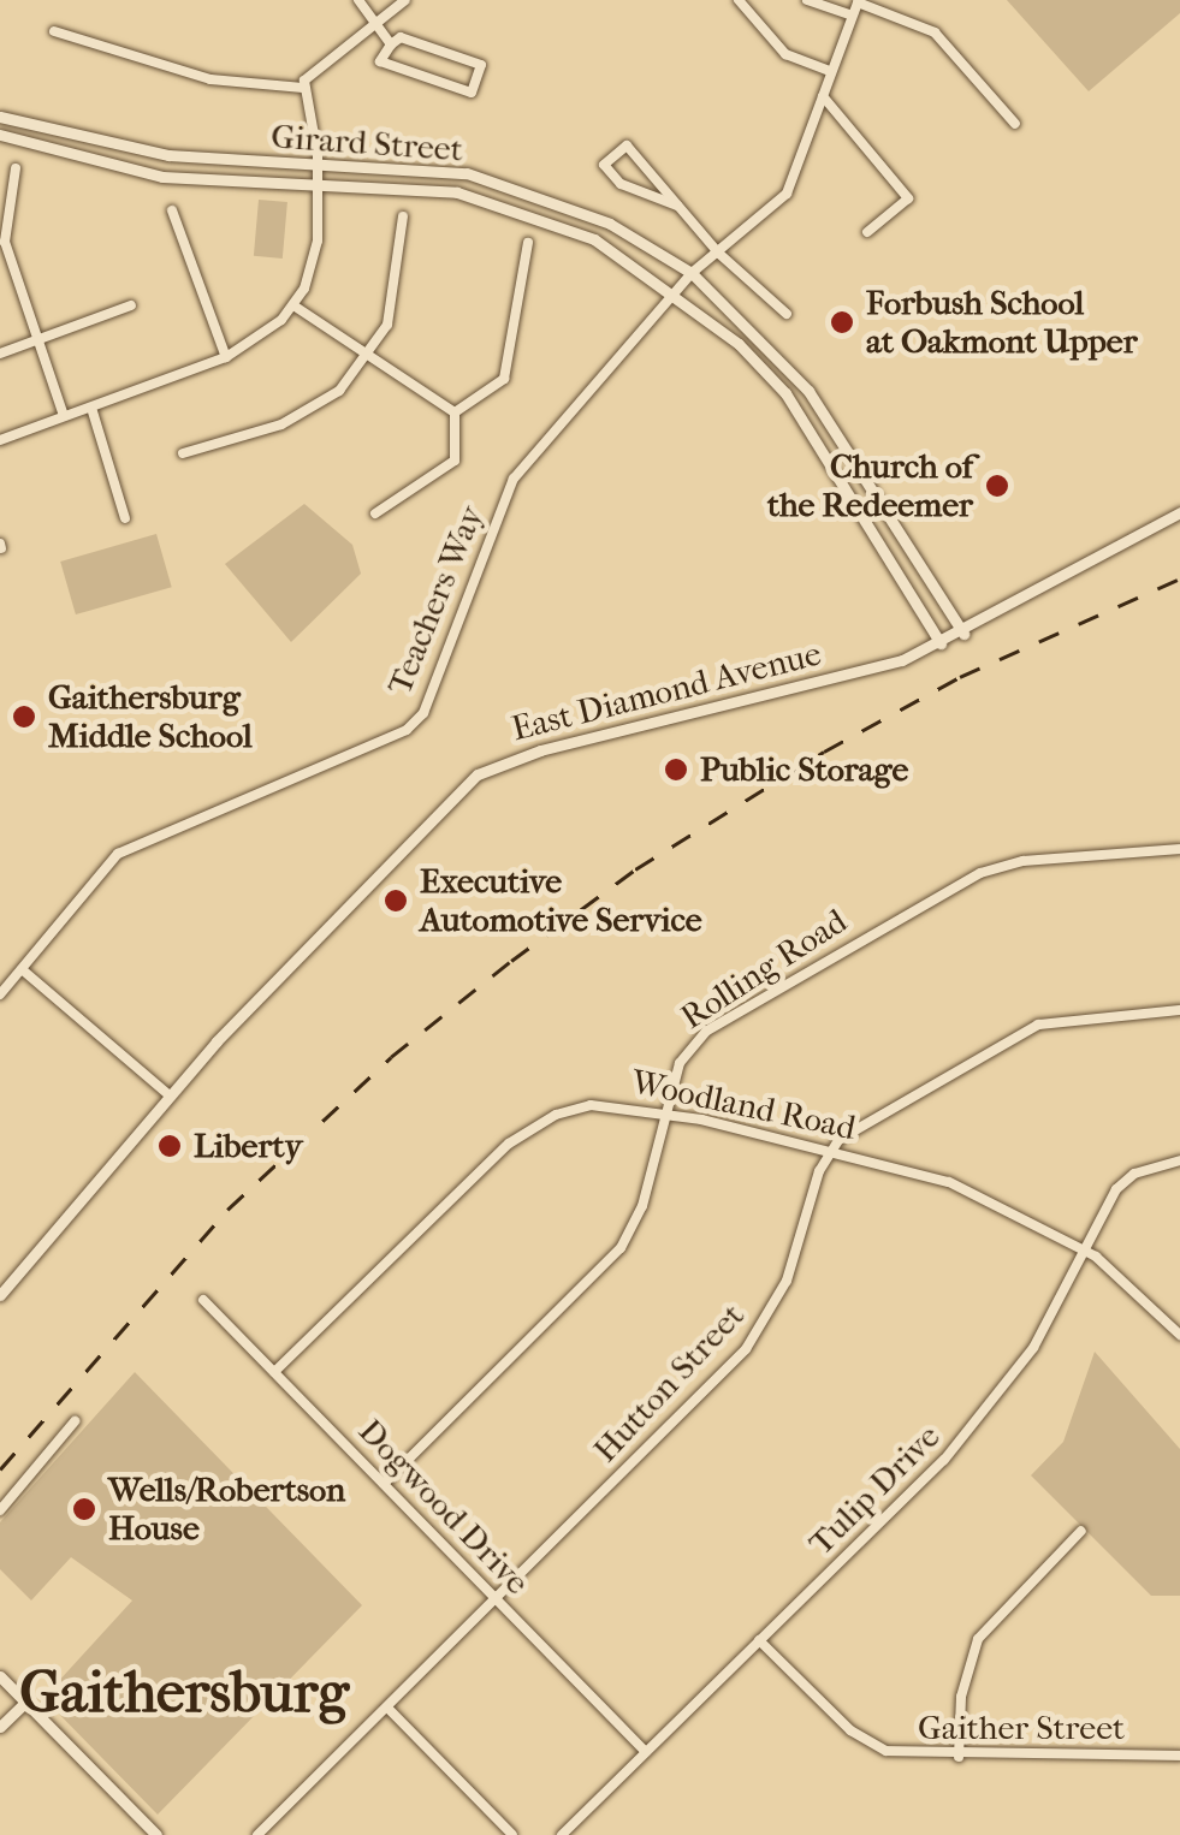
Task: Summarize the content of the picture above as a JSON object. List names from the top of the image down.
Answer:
{
  "streets": {
    "street": [
      "Girard Street",
      "Teachers Way",
      "East Diamond Avenue",
      "Rolling Road",
      "Woodland Road",
      "Hutton Street",
      "Tulip Drive",
      "Dogwood Drive",
      "Gaither Street"
    ]
  },
  "crossings": [
    ["Girard Street", "Teachers Way"],
    ["Girard Street", "East Diamond Avenue"],
    ["Rolling Road", "Woodland Road"],
    ["Rolling Road", "Dogwood Drive"],
    ["Woodland Road", "Hutton Street"],
    ["Woodland Road", "Tulip Drive"],
    ["Woodland Road", "Dogwood Drive"],
    ["Hutton Street", "Dogwood Drive"],
    ["Tulip Drive", "Dogwood Drive"],
    ["Tulip Drive", "Gaither Street"]
  ],
  "districts": ["Gaithersburg"],
  "places": [
    "Forbush School at Oakmont Upper",
    "Church of the Redeemer",
    "Gaithersburg Middle School",
    "Public Storage",
    "Executive Automotive Service",
    "Liberty",
    "Wells/Robertson House"
  ]
}
